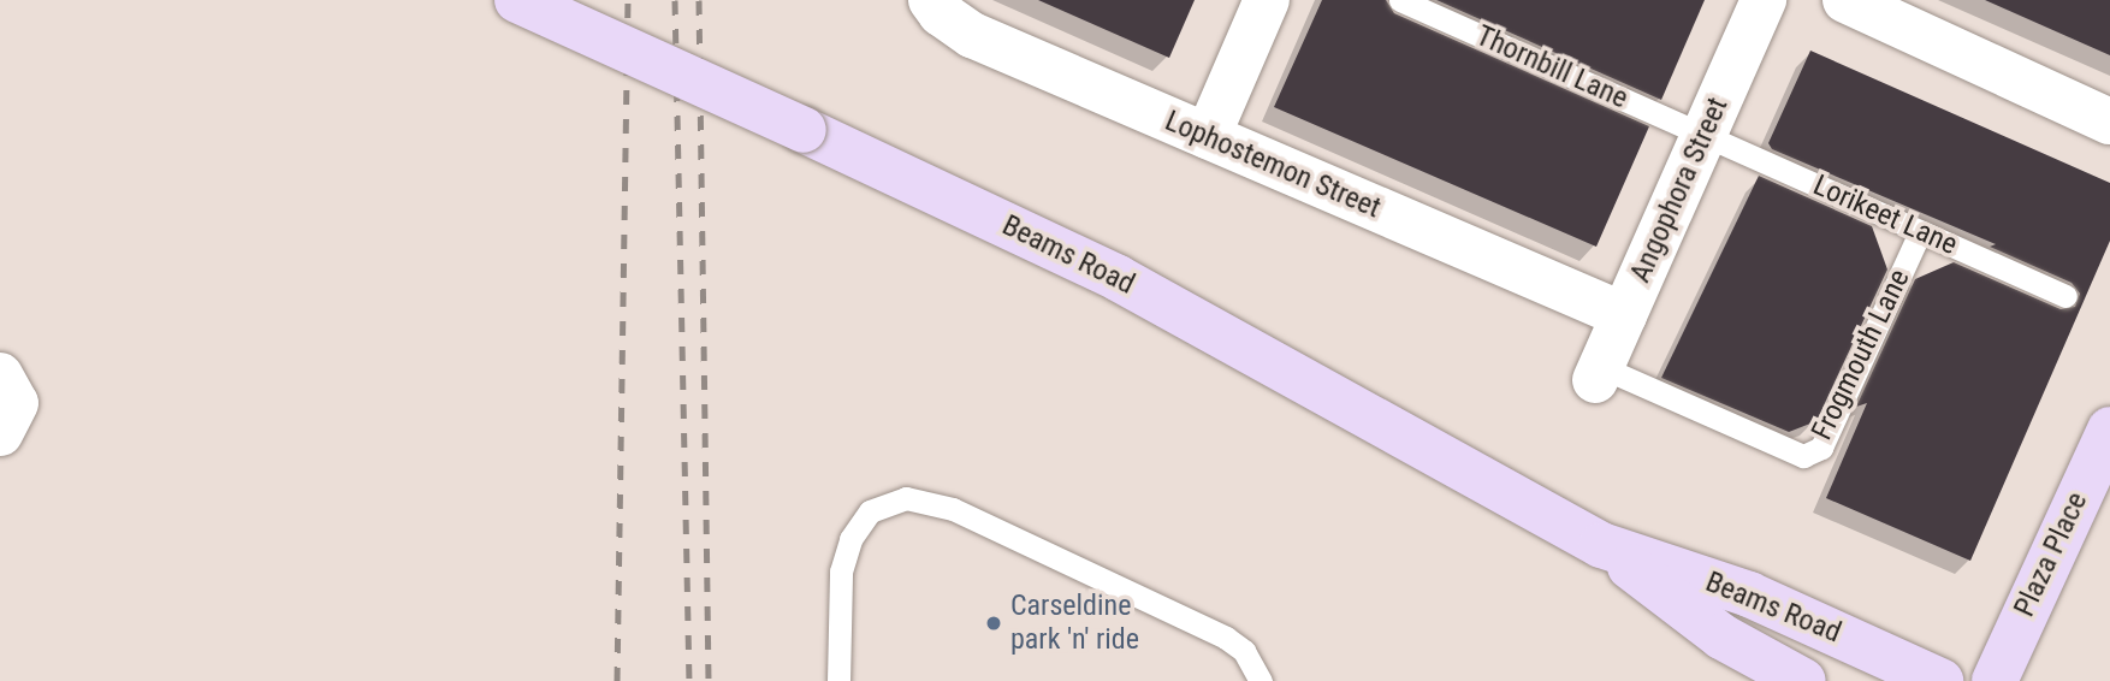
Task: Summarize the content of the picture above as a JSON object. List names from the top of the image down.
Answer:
{
  "streets": {
    "main road": ["Beams Road", "Plaza Place"],
    "street": ["Lophostemon Street", "Angophora Street"],
    "lane": ["Thornbill Lane", "Lorikeet Lane", "Frogmouth Lane"]
  },
  "crossings": [
    ["Thornbill Lane", "Angophora Street"],
    ["Thornbill Lane", "Lorikeet Lane"],
    ["Lophostemon Street", "Angophora Street"],
    ["Angophora Street", "Lorikeet Lane"],
    ["Angophora Street", "Frogmouth Lane"],
    ["Lorikeet Lane", "Frogmouth Lane"]
  ],
  "places": ["Carseldine park 'n' ride"]
}
